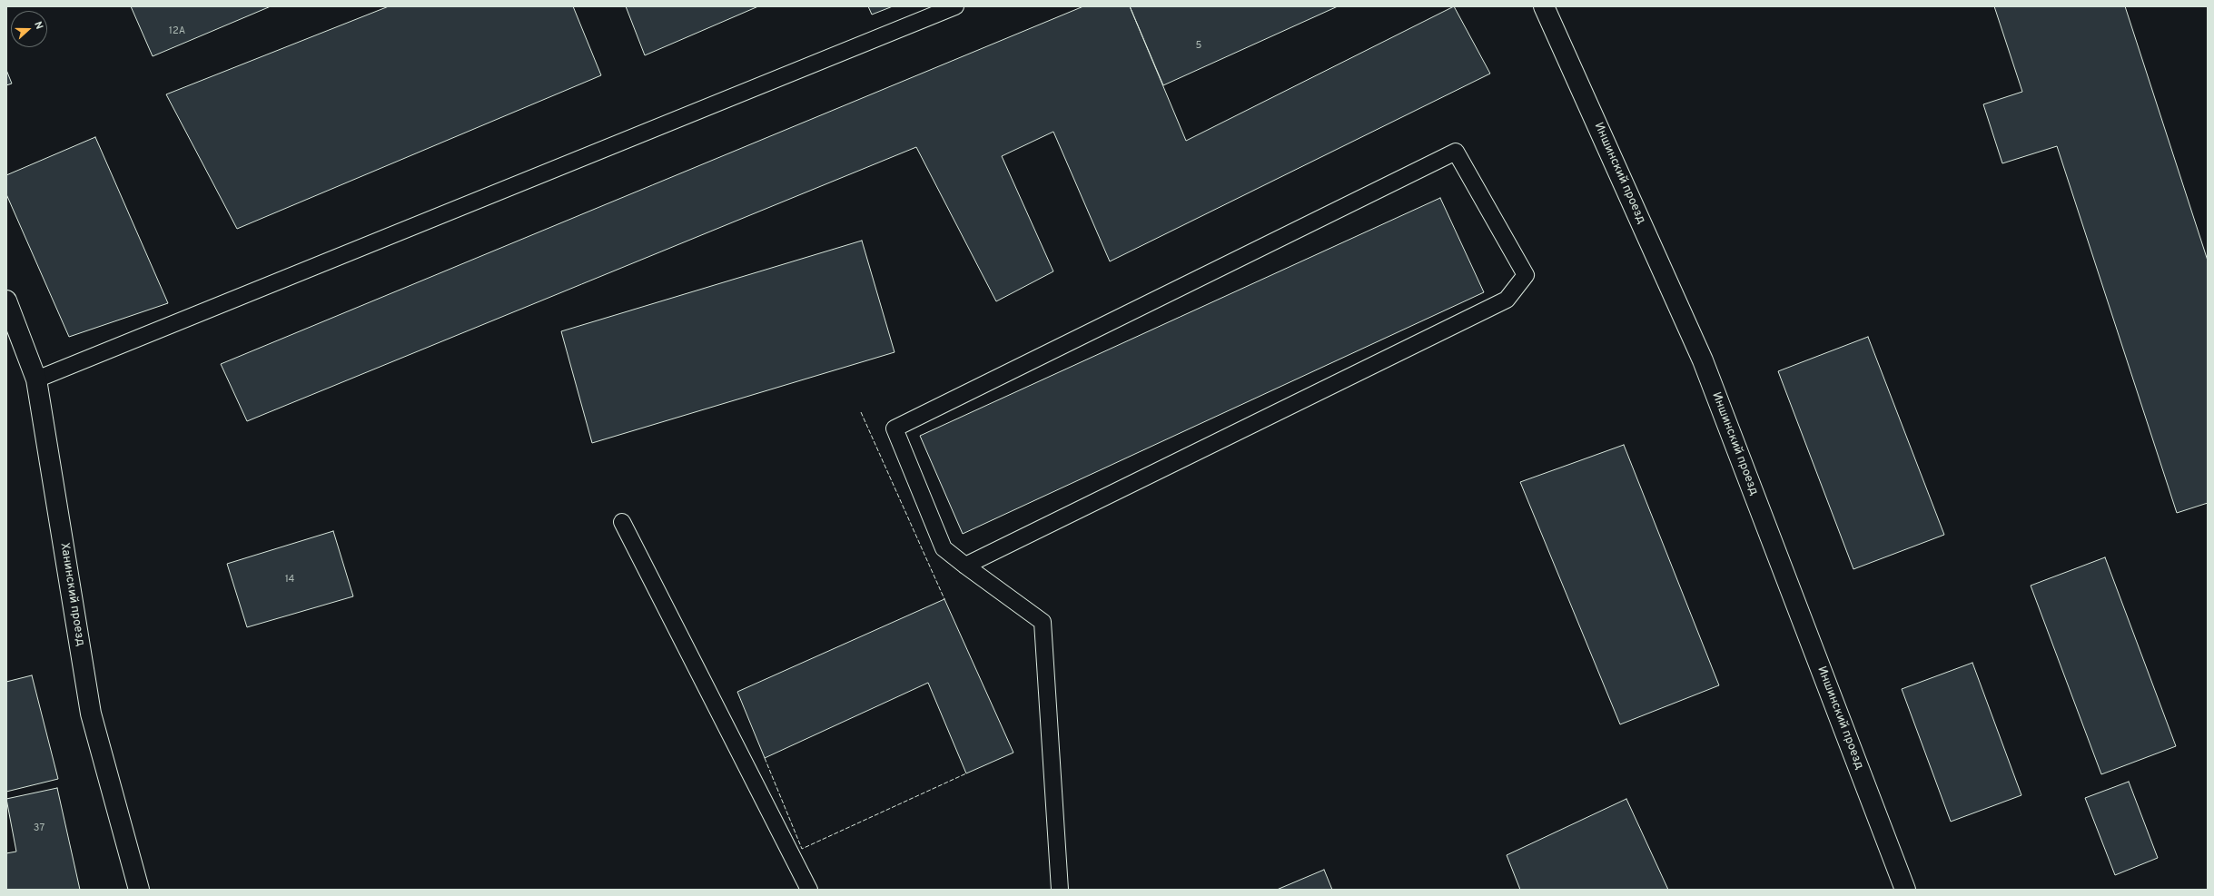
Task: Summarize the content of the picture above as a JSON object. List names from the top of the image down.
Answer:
{
  "streets": {
    "street": ["Иншинский проезд", "Ханинский проезд"]
  },
  "house_numbers": [
    "12А",
    "5",
    "14",
    "37"
  ],
  "north": "right"
}
